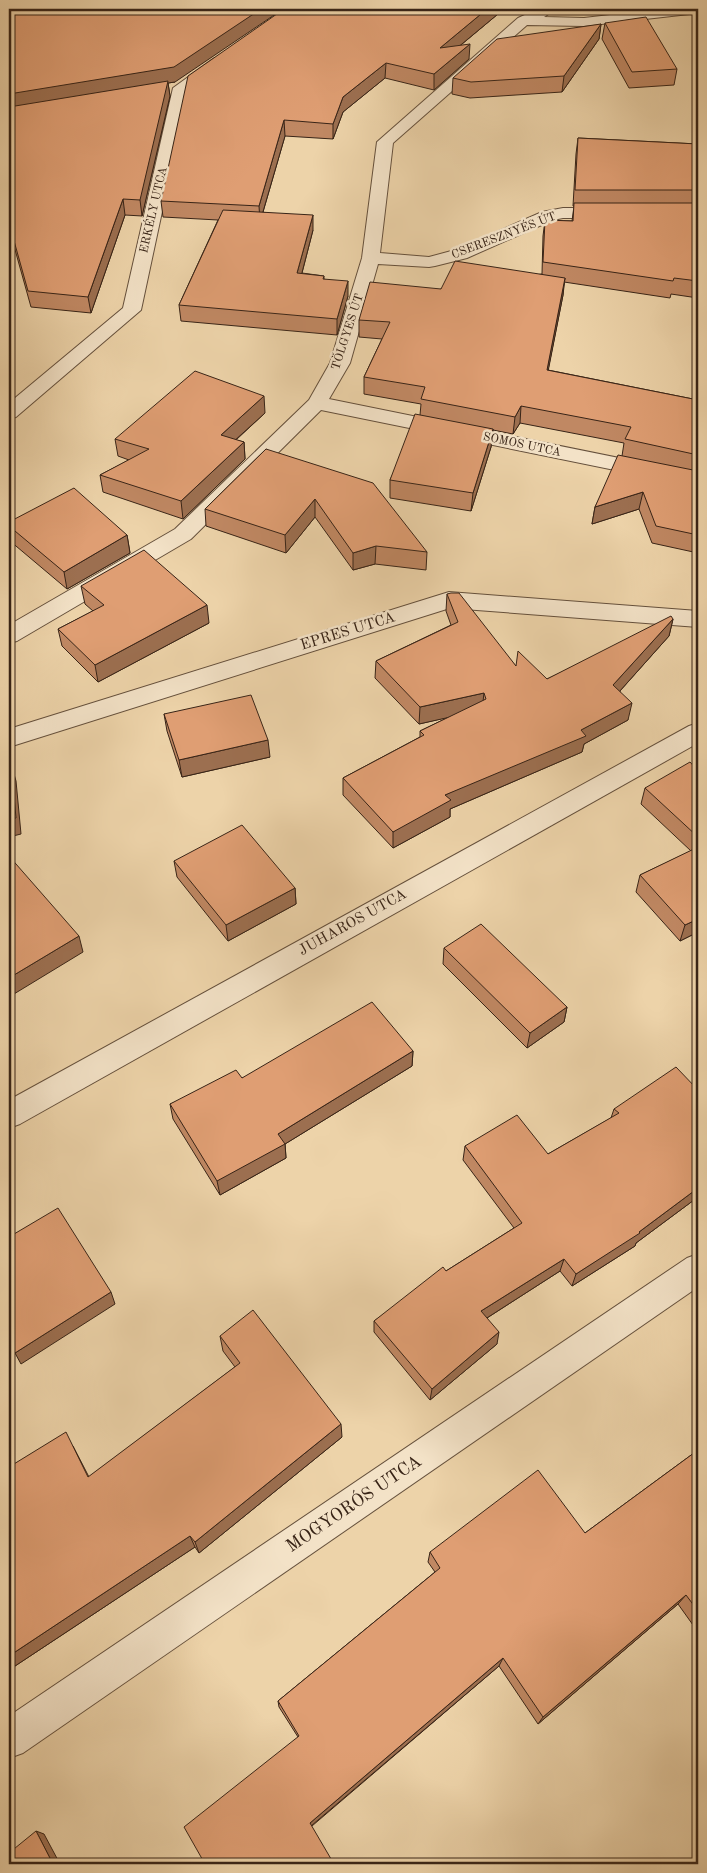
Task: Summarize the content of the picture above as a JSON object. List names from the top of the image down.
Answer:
{
  "streets": {
    "street": [
      "ERKÉLY UTCA",
      "CSERESZNYÉS ÚT",
      "TÖLGYES ÚT",
      "SOMOS UTCA",
      "EPRES UTCA",
      "JUHAROS UTCA",
      "MOGYORÓS UTCA"
    ]
  },
  "crossings": [
    ["CSERESZNYÉS ÚT", "TÖLGYES ÚT"],
    ["TÖLGYES ÚT", "SOMOS UTCA"]
  ]
}
